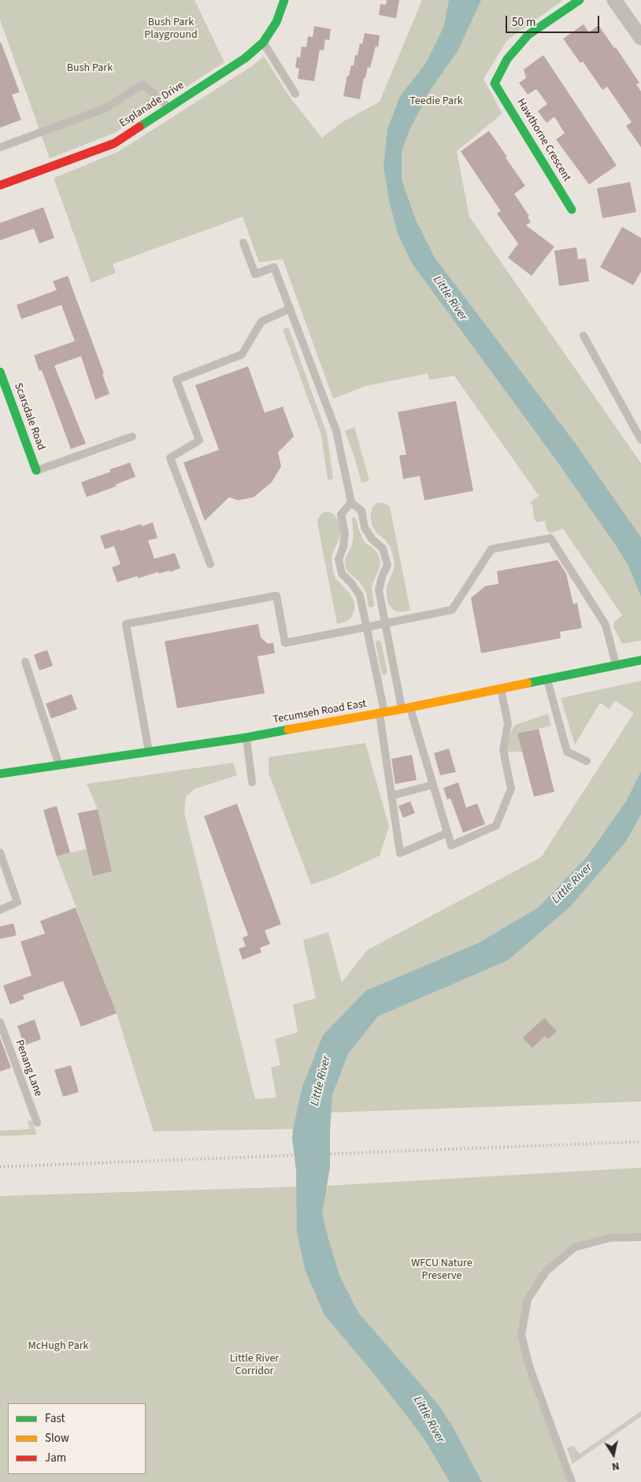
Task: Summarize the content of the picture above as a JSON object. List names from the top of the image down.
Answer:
{
  "streets": {
    "street": [
      "Esplanade Drive",
      "Hawthorne Crescent",
      "Scarsdale Road",
      "Tecumseh Road East"
    ],
    "lane": ["Penang Lane"]
  },
  "water": ["Little River"],
  "parks": [
    "Bush Park Playground",
    "Bush Park",
    "Teedie Park",
    "WFCU Nature Preserve",
    "McHugh Park",
    "Little River Corridor"
  ],
  "legend": ["Fast", "Slow", "Jam"],
  "scale_bar": "50 m",
  "north": "bottom"
}
